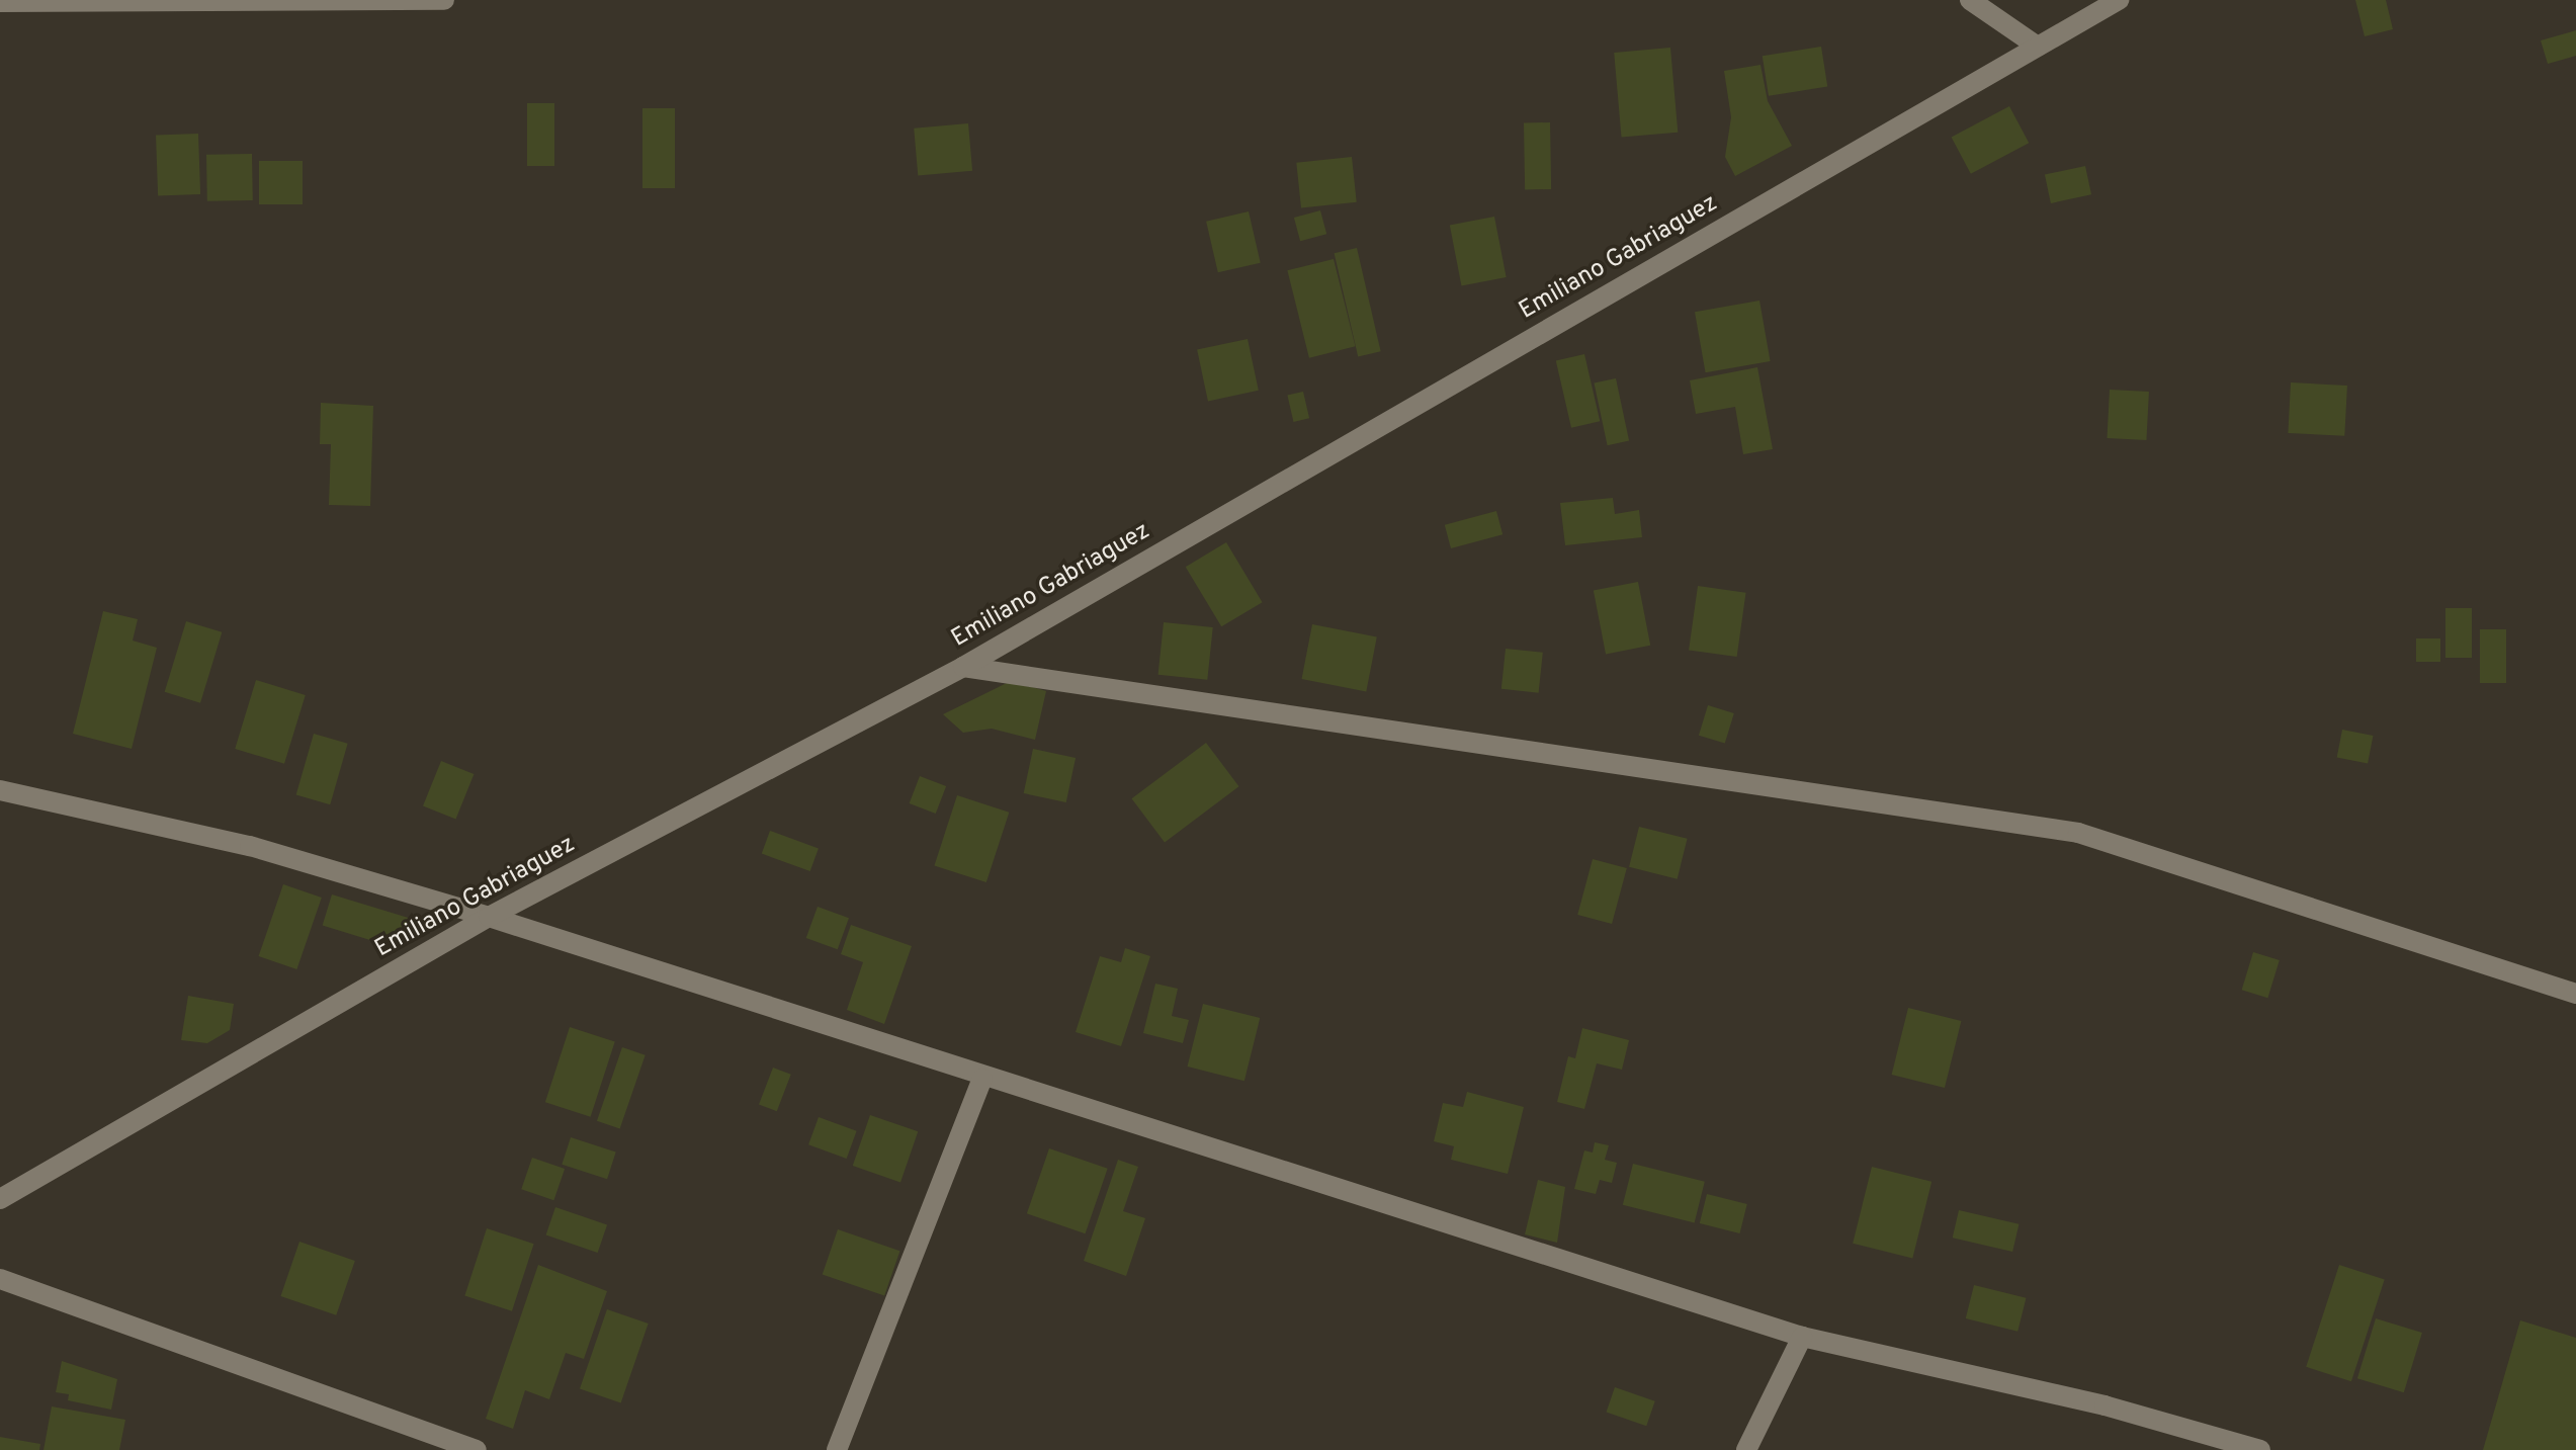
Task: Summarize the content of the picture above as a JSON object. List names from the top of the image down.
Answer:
{
  "streets": {
    "street": ["Emiliano Gabriaguez"]
  }
}
